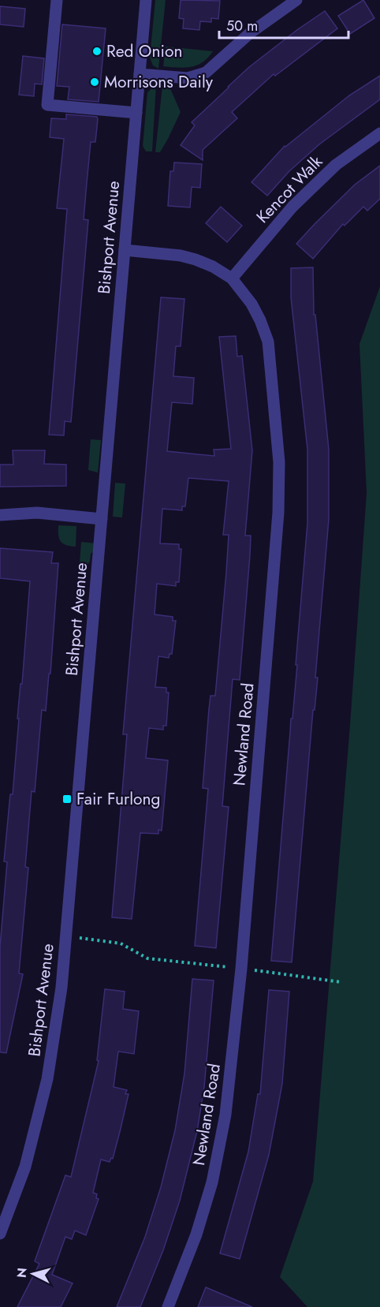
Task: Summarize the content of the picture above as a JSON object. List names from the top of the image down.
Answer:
{
  "streets": {
    "street": ["Kencot Walk", "Bishport Avenue", "Newland Road"]
  },
  "crossings": [
    ["Kencot Walk", "Newland Road"],
    ["Bishport Avenue", "Newland Road"]
  ],
  "places": {
    "other": ["Red Onion", "Morrisons Daily"],
    "transit": ["Fair Furlong"]
  },
  "scale_bar": "50 m",
  "north": "left"
}
